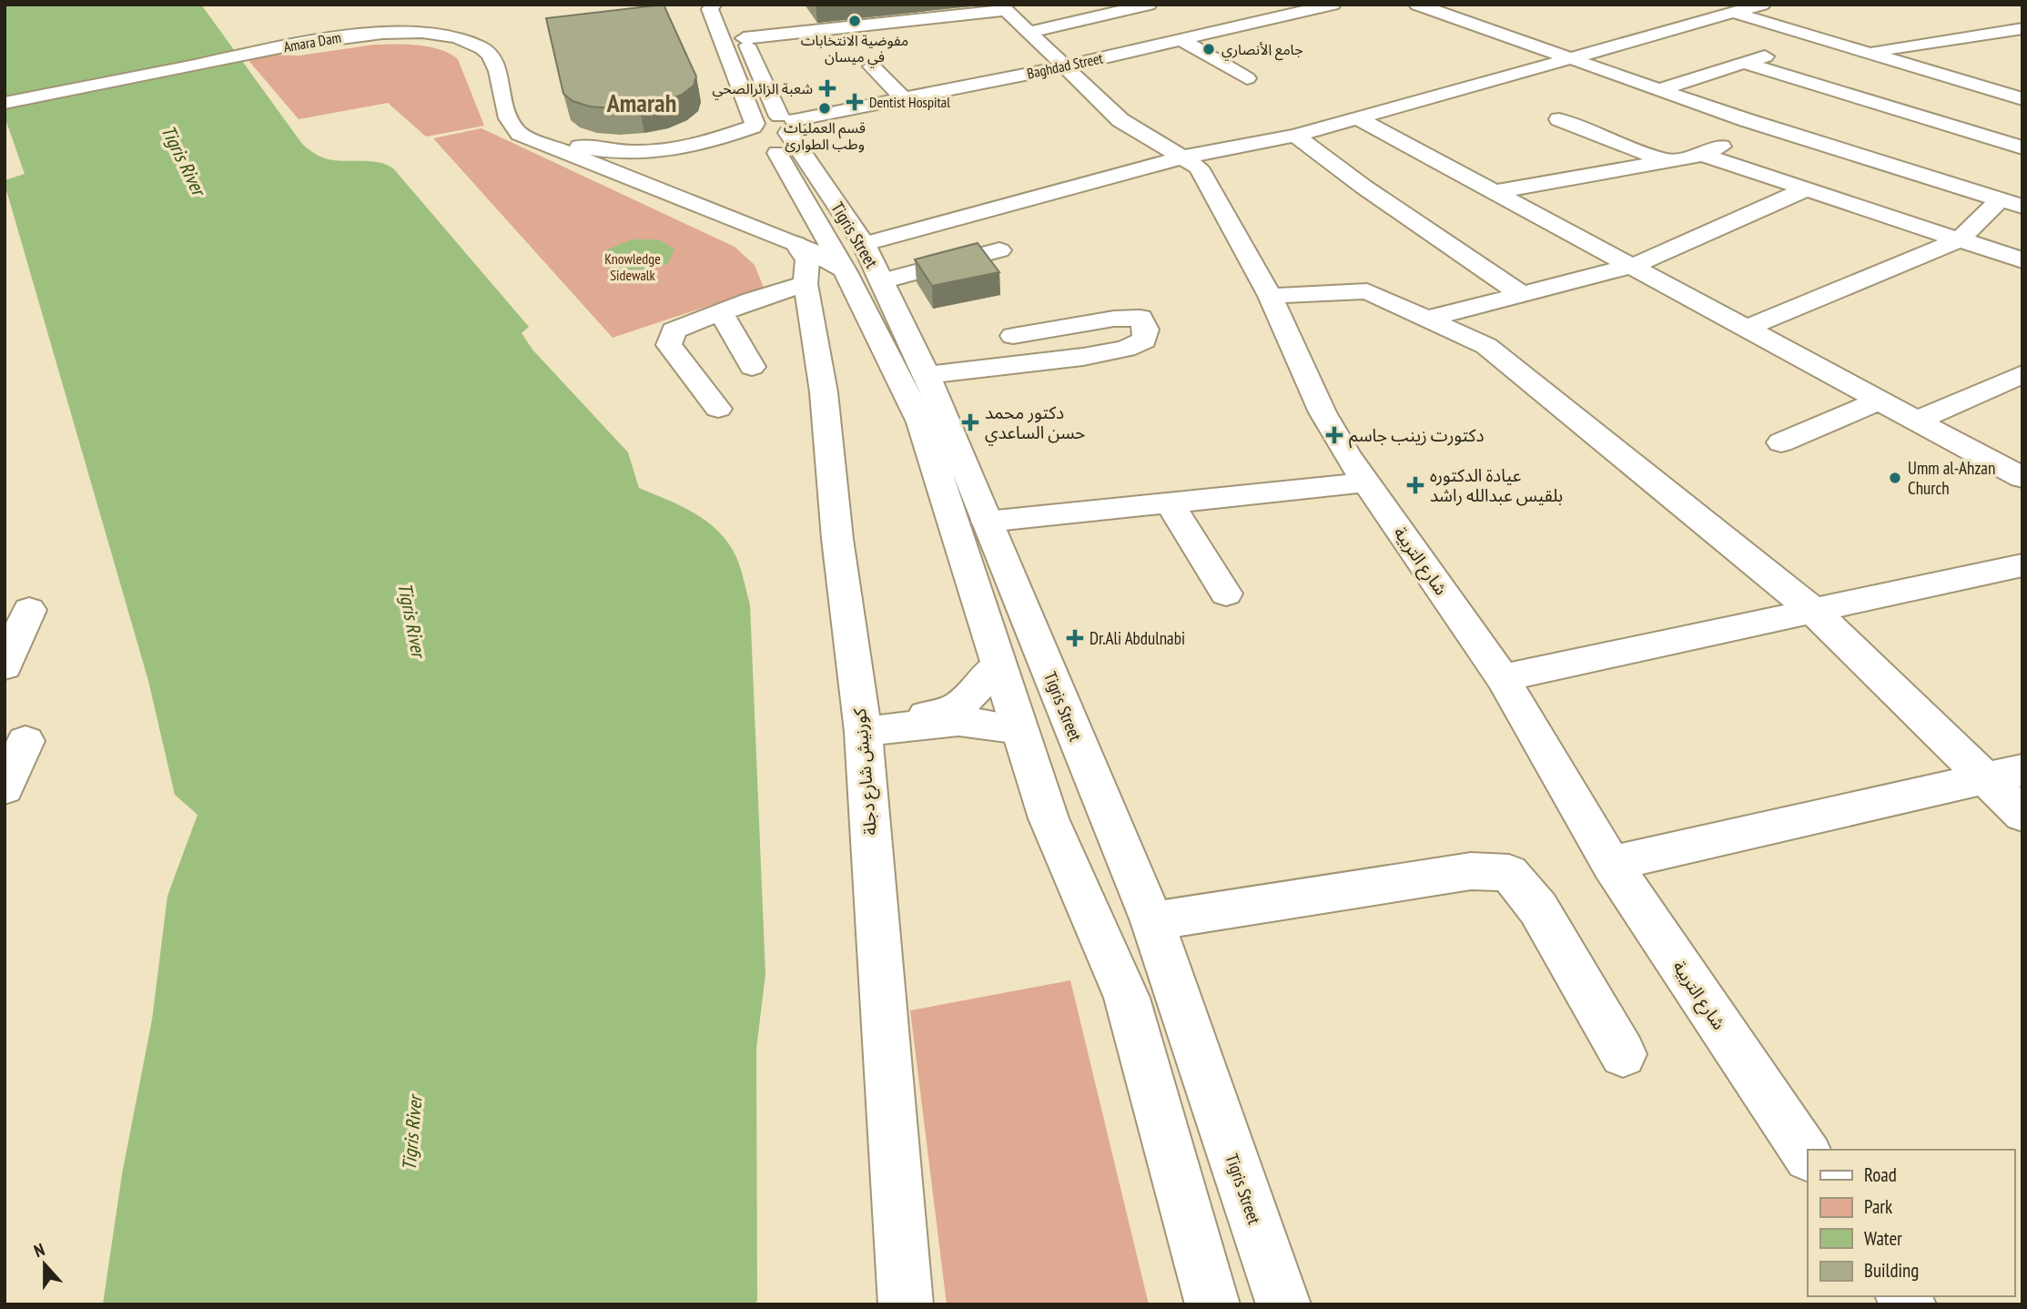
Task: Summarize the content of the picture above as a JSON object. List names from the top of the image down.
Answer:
{
  "streets": {
    "street": [
      "Amara Dam",
      "Baghdad Street",
      "Tigris Street",
      "شارع التربية",
      "كورنيش شارع دجلة"
    ]
  },
  "crossings": [
    ["Baghdad Street", "Tigris Street"],
    ["Baghdad Street", "شارع التربية"]
  ],
  "districts": ["Amarah"],
  "water": ["Tigris River"],
  "parks": ["Knowledge Sidewalk"],
  "places": {
    "other": [
      "مفوضية الانتخابات في ميسان",
      "جامع الأنصاري",
      "قسم العمليات وطب الطوارئ",
      "Umm al-Ahzan Church"
    ],
    "health": [
      "شعبة الزائرالصحي",
      "Dentist Hospital",
      "دكتور محمد حسن الساعدي",
      "دكتورت زينب جاسم",
      "عيادة الدكتوره بلقيس عبدالله راشد",
      "Dr.Ali Abdulnabi"
    ]
  },
  "legend": [
    "Road",
    "Park",
    "Water",
    "Building"
  ],
  "north": "top"
}
